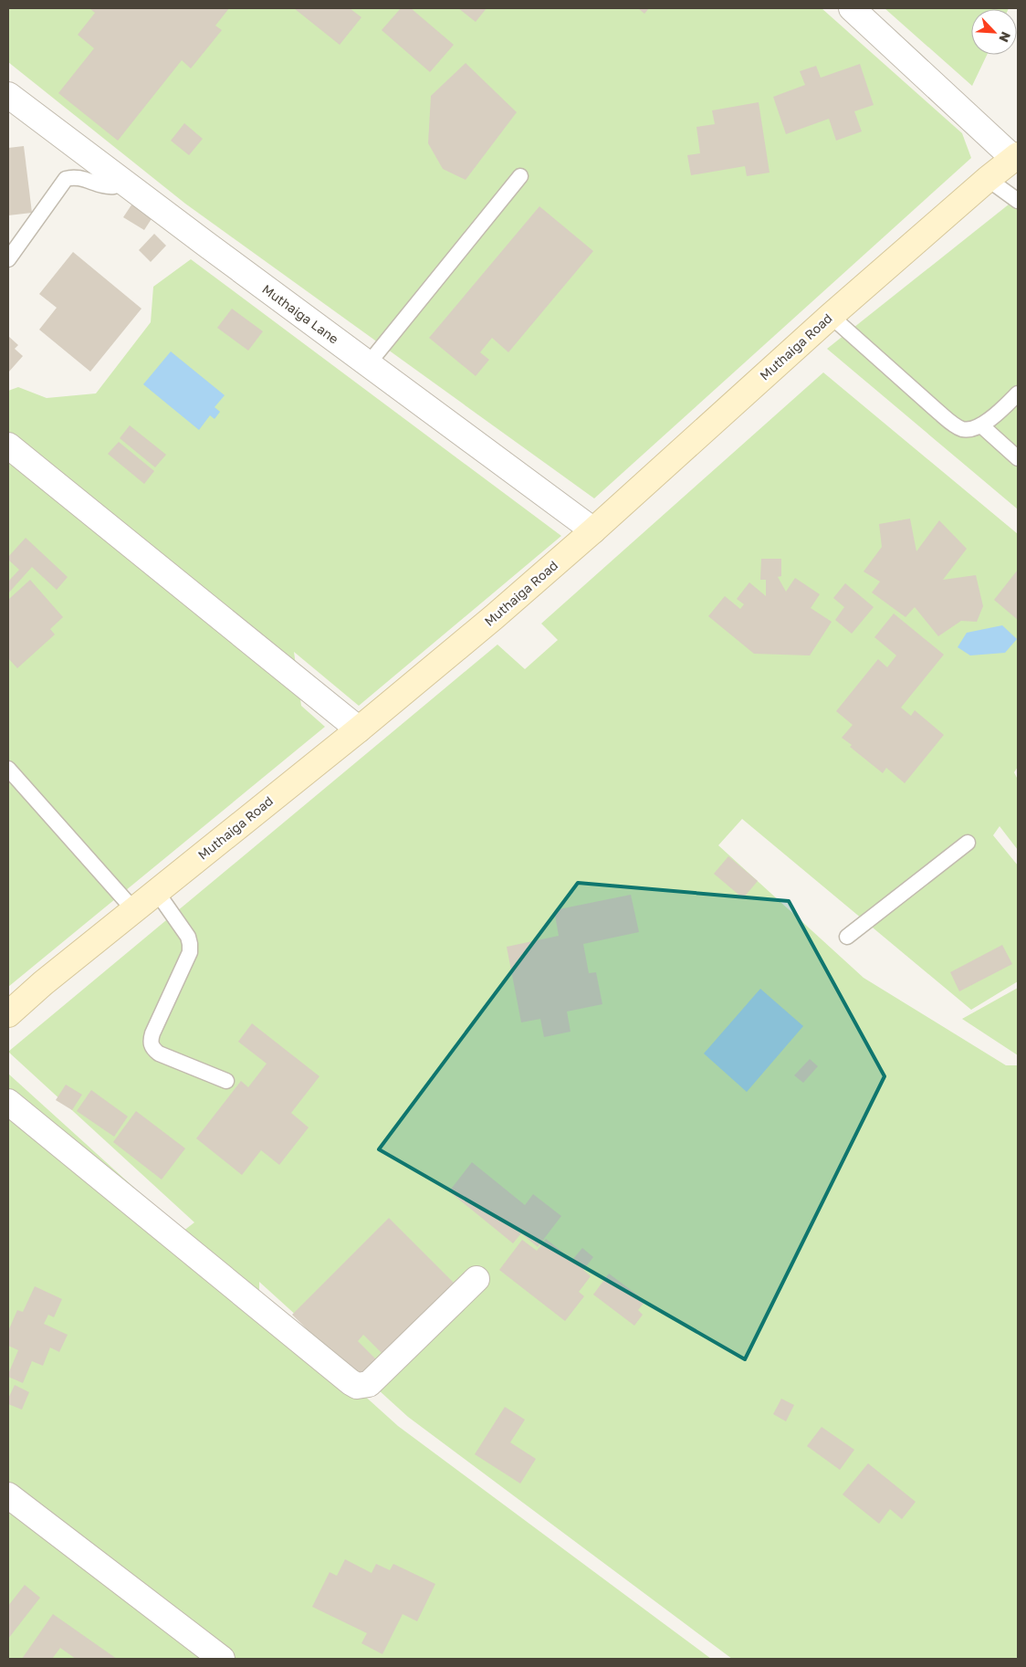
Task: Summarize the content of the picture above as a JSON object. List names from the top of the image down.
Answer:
{
  "streets": {
    "main road": ["Muthaiga Road"],
    "street": ["Muthaiga Lane"]
  },
  "crossings": [
    ["Muthaiga Lane", "Muthaiga Road"]
  ],
  "north": "bottom right"
}
